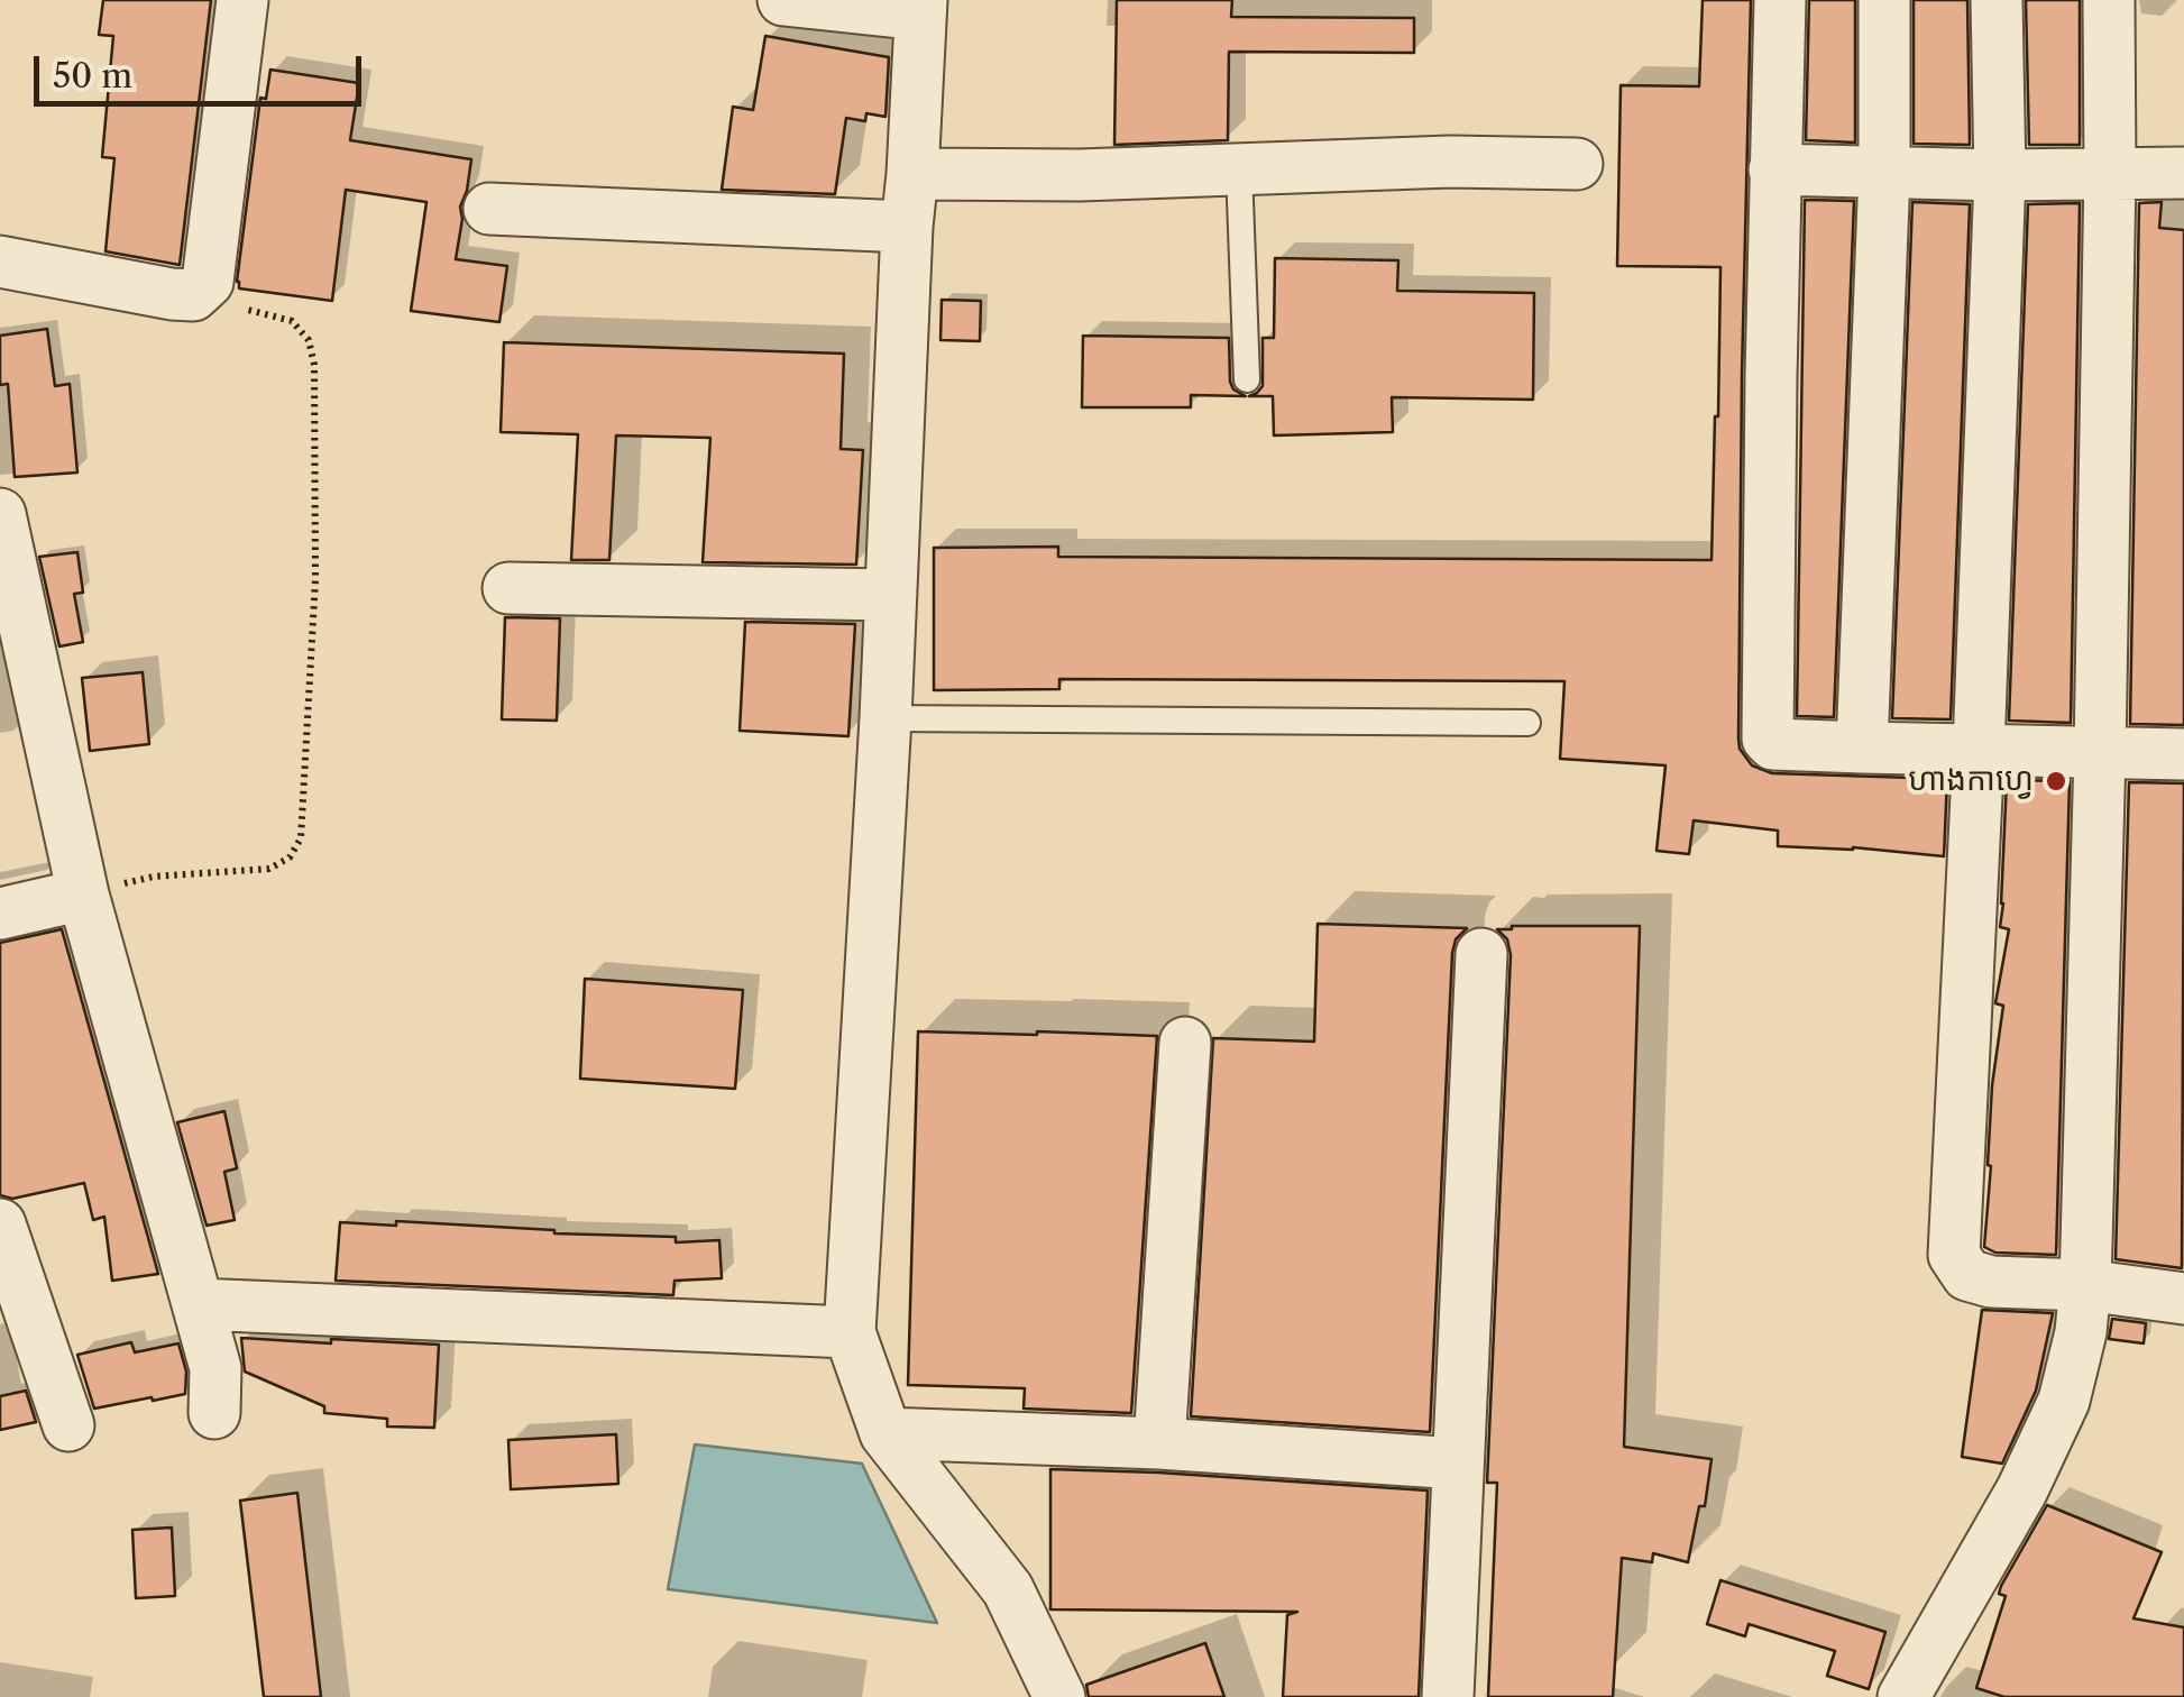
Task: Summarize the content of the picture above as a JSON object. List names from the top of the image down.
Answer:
{
  "places": ["ហាងកាហ្វេ"],
  "scale_bar": "50 m"
}
